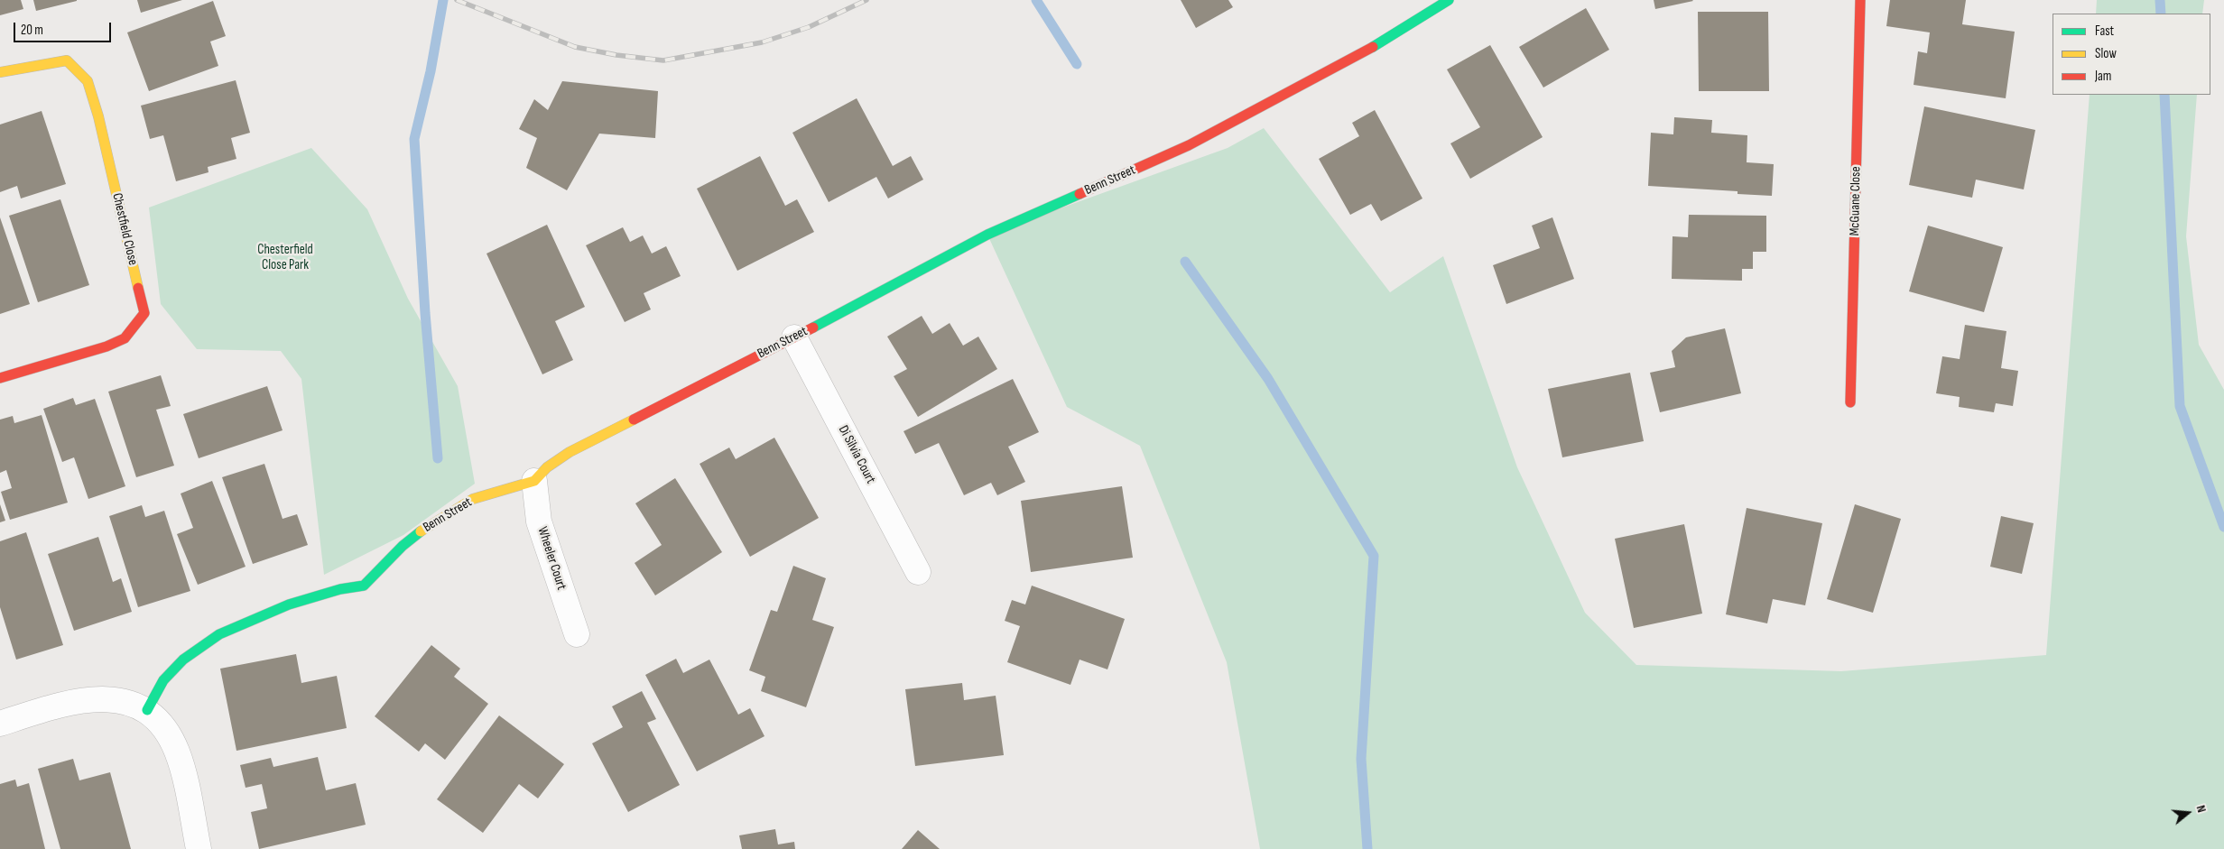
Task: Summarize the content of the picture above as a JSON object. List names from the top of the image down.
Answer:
{
  "streets": {
    "street": [
      "Benn Street",
      "McGuane Close",
      "Chestfield Close",
      "Di Silvia Court",
      "Wheeler Court"
    ]
  },
  "crossings": [
    ["Benn Street", "Di Silvia Court"],
    ["Benn Street", "Wheeler Court"]
  ],
  "parks": ["Chesterfield Close Park"],
  "legend": ["Fast", "Slow", "Jam"],
  "scale_bar": "20 m",
  "north": "right"
}
